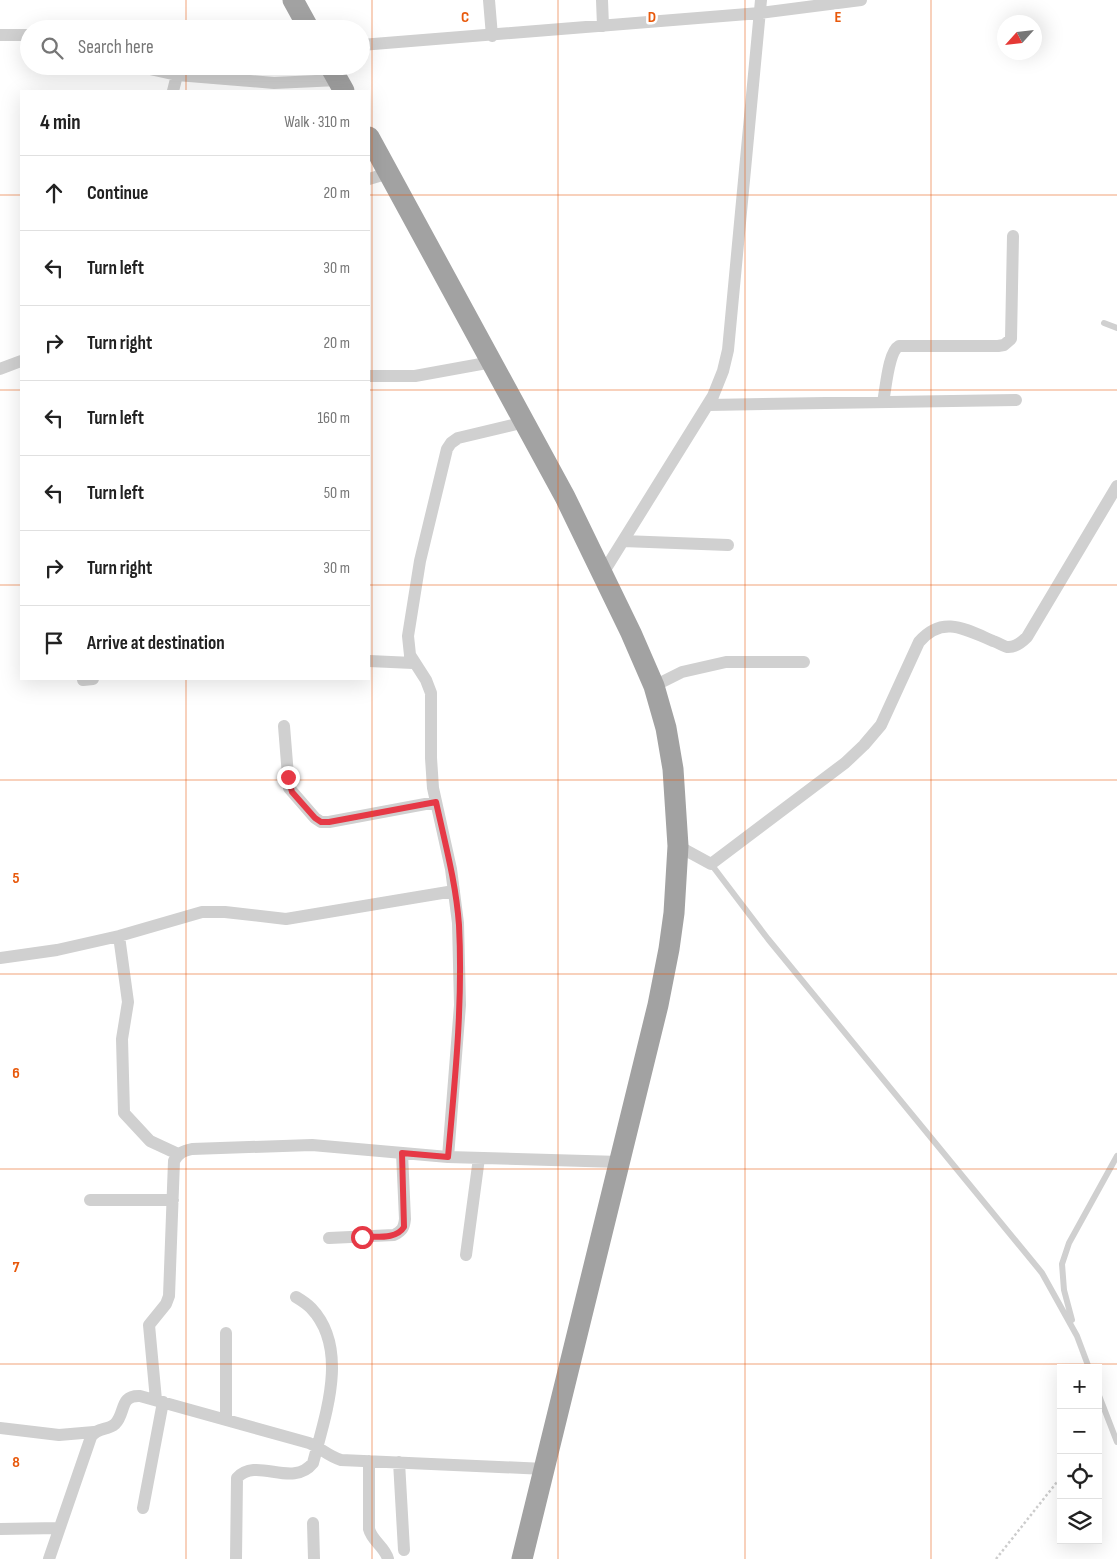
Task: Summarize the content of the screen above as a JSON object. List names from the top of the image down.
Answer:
{
  "north": "bottom left",
  "page": {
    "search": "Search here",
    "heading": ["4 min", "Walk · 310 m"],
    "list": [
      ["Continue", "20 m"],
      ["Turn left", "30 m"],
      ["Turn right", "20 m"],
      ["Turn left", "160 m"],
      ["Turn left", "50 m"],
      ["Turn right", "30 m"],
      "Arrive at destination"
    ],
    "map_buttons": ["+", "−"]
  },
  "grid": {
    "columns": ["C", "D", "E"],
    "rows": [
      "5",
      "6",
      "7",
      "8"
    ]
  }
}
